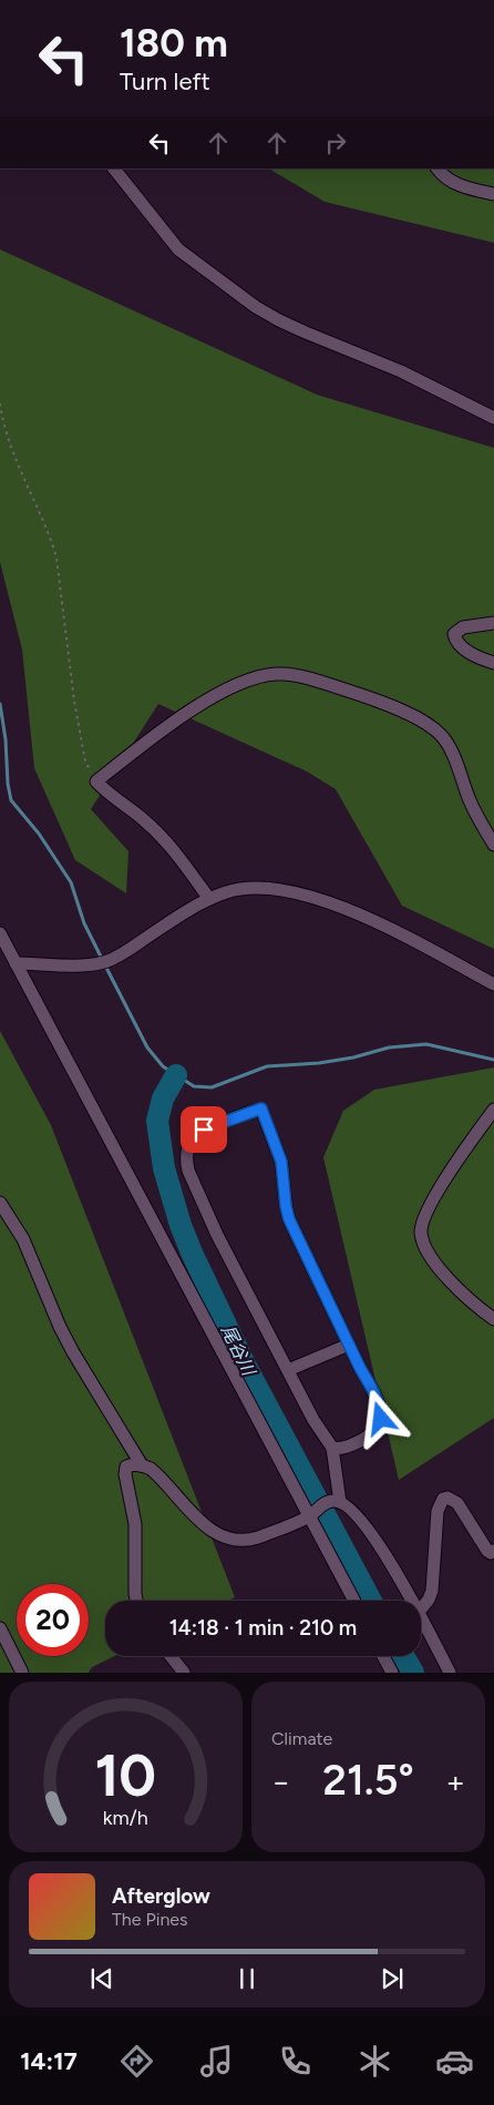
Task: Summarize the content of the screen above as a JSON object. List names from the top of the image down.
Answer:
{
  "water": ["尾谷川"],
  "page": {
    "turn": ["180 m", "Turn left"],
    "limit": "20",
    "trip": "14:18 · 1 min · 210 m",
    "tile": "Climate",
    "heat": ["−", "21.5°", "+"],
    "song": ["Afterglow", "The Pines"],
    "tabs": "14:17",
    "gauge": ["10", "km/h"]
  }
}
